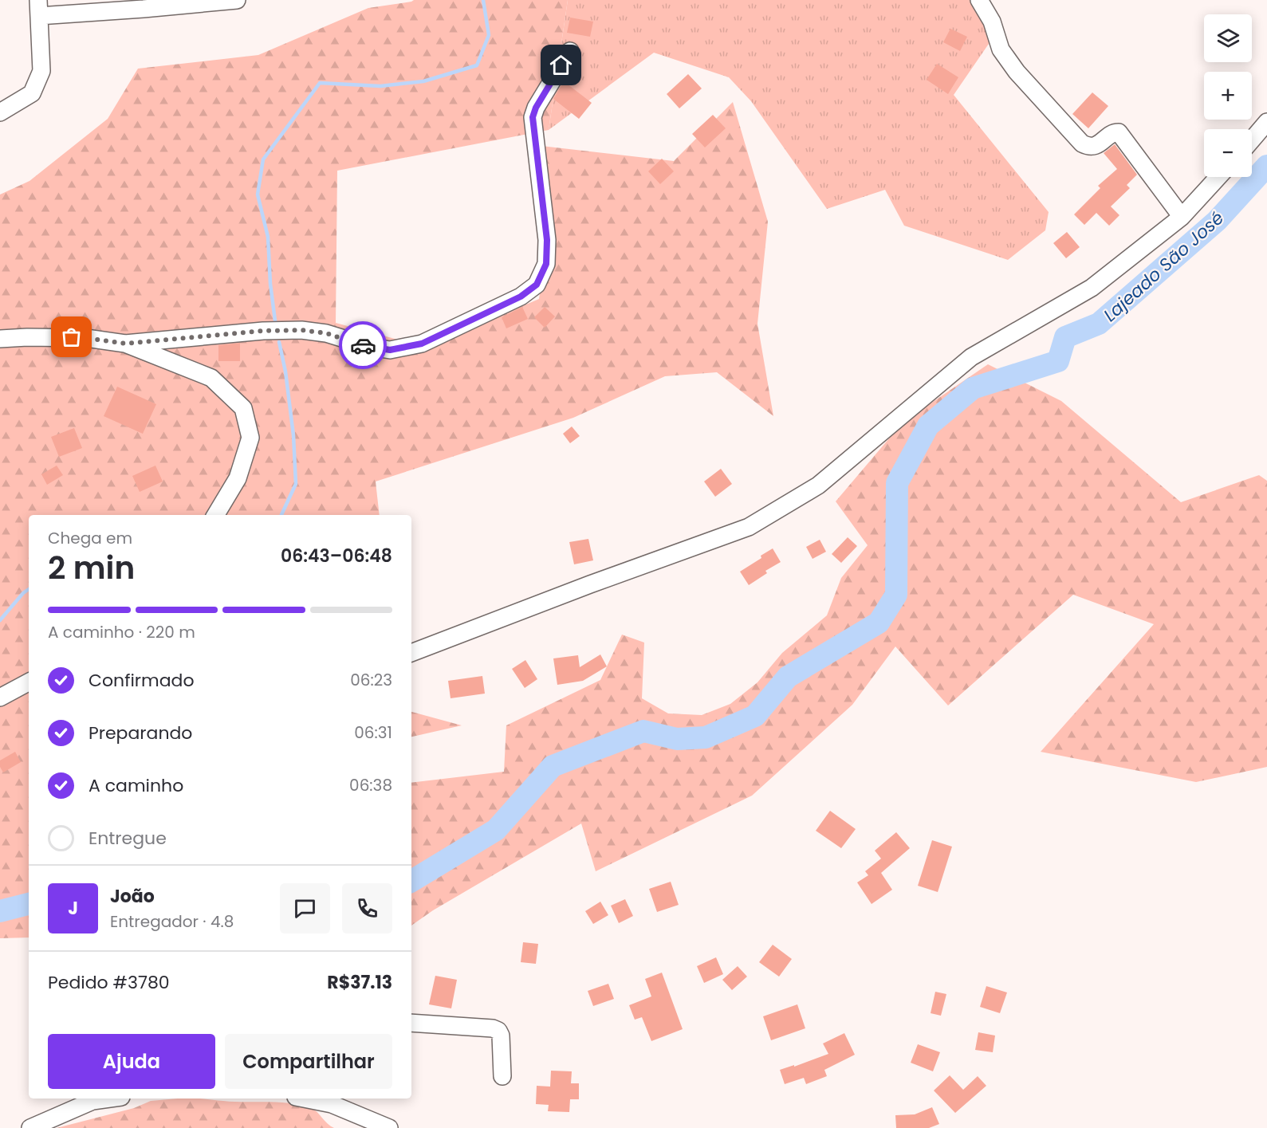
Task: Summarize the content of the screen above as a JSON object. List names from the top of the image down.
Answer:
{
  "water": ["Lajeado São José"],
  "page": {
    "map_buttons": ["+", "−"],
    "heading": ["2 min", "Chega em", "06:43–06:48"],
    "panel": [
      "João",
      "Entregador · 4.8",
      "Pedido #3780",
      "R$37.13"
    ],
    "bar": "A caminho · 220 m",
    "list": [
      ["Confirmado", "06:23"],
      ["Preparando", "06:31"],
      ["A caminho", "06:38"],
      "Entregue"
    ],
    "round": "J",
    "buttons": ["Ajuda", "Compartilhar"]
  }
}
